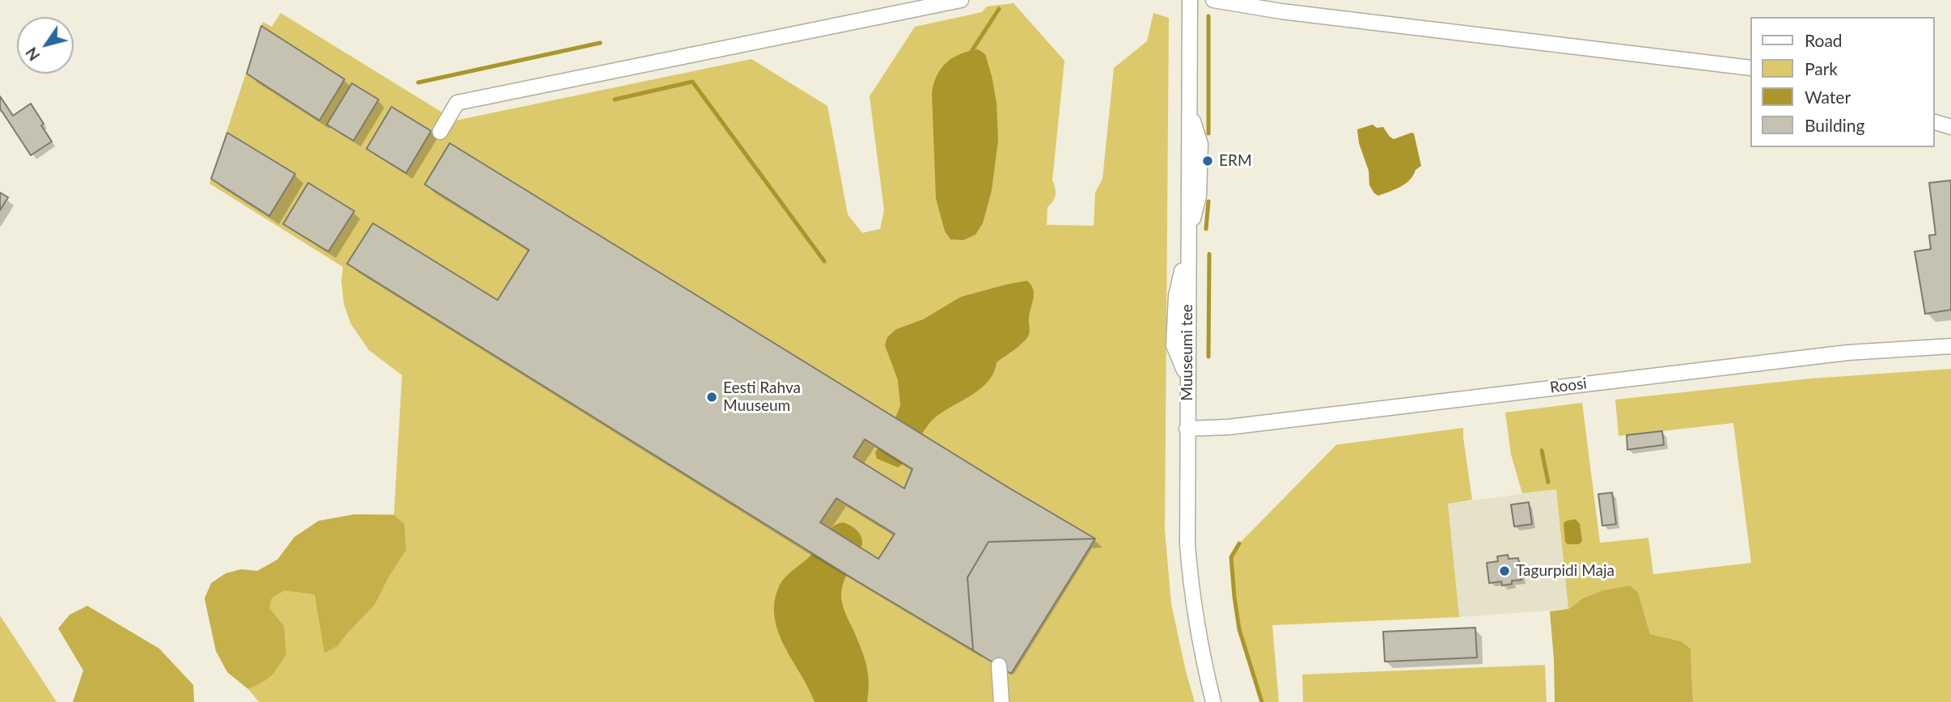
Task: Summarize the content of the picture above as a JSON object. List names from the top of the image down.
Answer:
{
  "streets": {
    "street": ["Muuseumi tee", "Roosi"]
  },
  "crossings": [
    ["Muuseumi tee", "Roosi"]
  ],
  "places": ["ERM", "Eesti Rahva Muuseum", "Tagurpidi Maja"],
  "legend": [
    "Road",
    "Park",
    "Water",
    "Building"
  ],
  "north": "bottom left"
}
